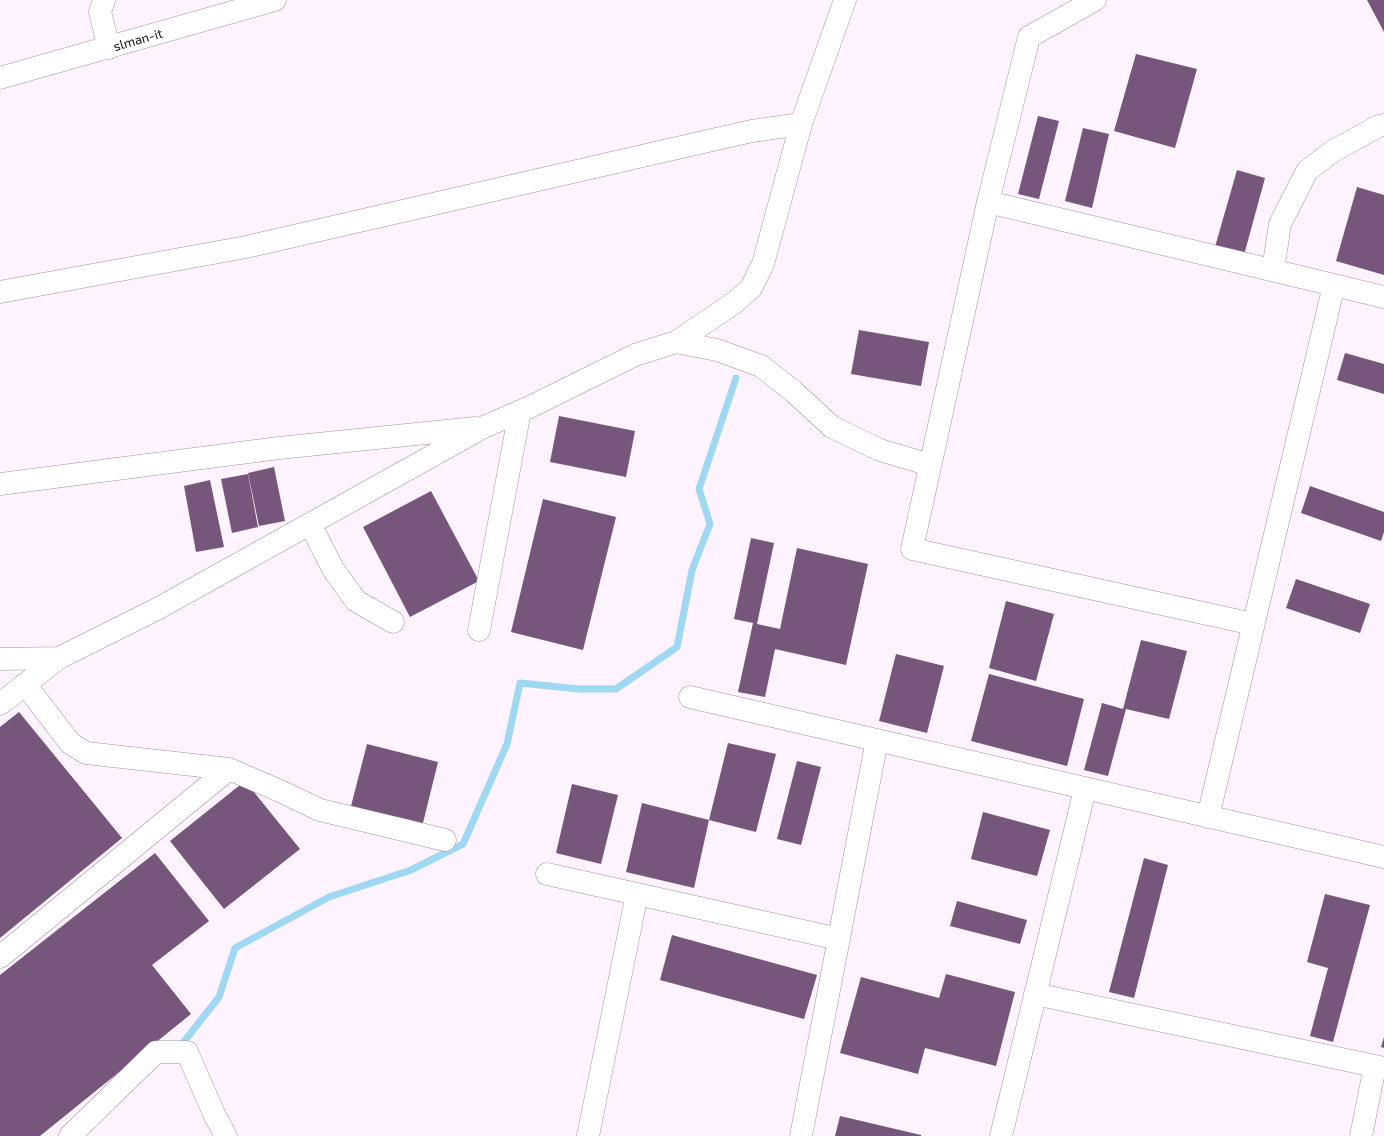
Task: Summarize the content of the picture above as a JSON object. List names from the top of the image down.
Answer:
{
  "streets": {
    "street": ["slman-it"]
  }
}
